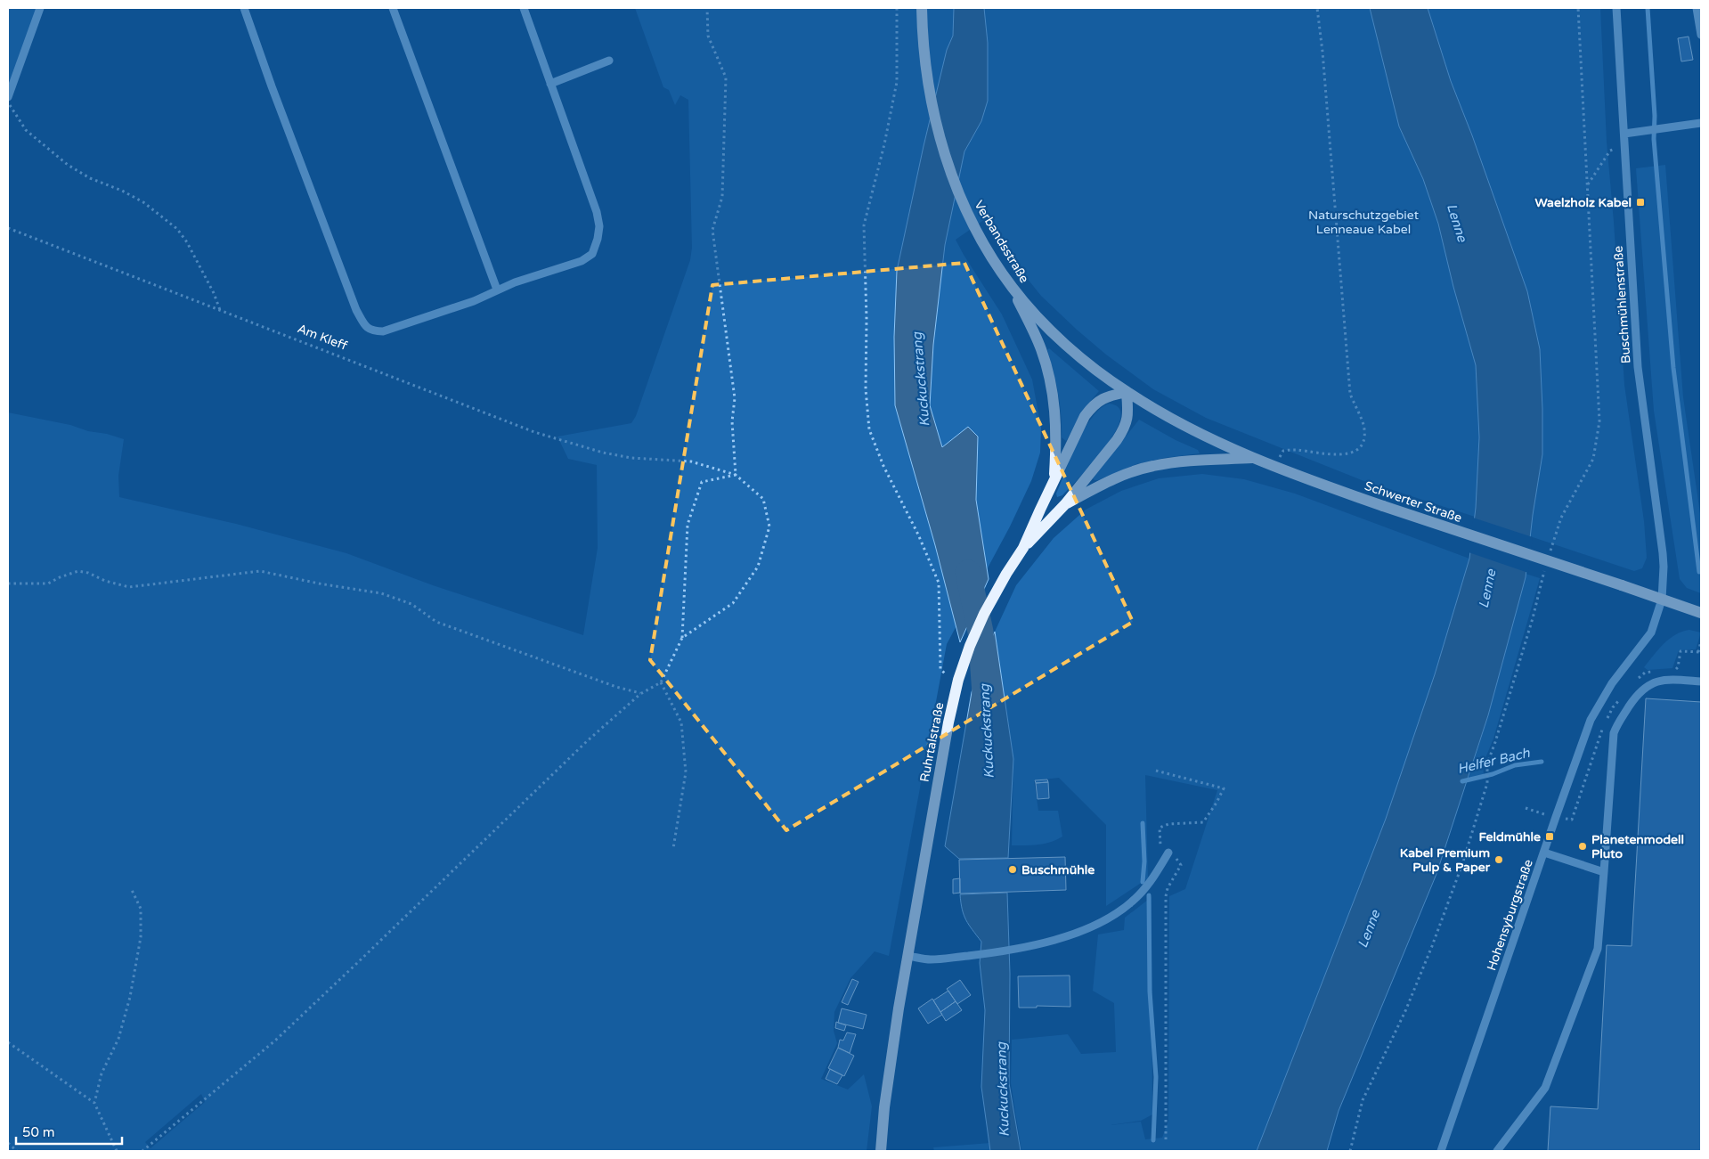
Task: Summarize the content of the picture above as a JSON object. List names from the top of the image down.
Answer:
{
  "streets": {
    "main road": ["Verbandsstraße", "Schwerter Straße", "Ruhrtalstraße"],
    "street": ["Buschmühlenstraße", "Hohensyburgstraße"],
    "path": ["Am Kleff"]
  },
  "crossings": [
    ["Verbandsstraße", "Schwerter Straße"],
    ["Verbandsstraße", "Ruhrtalstraße"],
    ["Buschmühlenstraße", "Schwerter Straße"],
    ["Buschmühlenstraße", "Hohensyburgstraße"],
    ["Schwerter Straße", "Ruhrtalstraße"],
    ["Schwerter Straße", "Hohensyburgstraße"]
  ],
  "water": ["Lenne", "Kuckuckstrang", "Helfer Bach"],
  "parks": ["Naturschutzgebiet Lenneaue Kabel"],
  "places": {
    "transit": ["Waelzholz Kabel", "Feldmühle"],
    "other": ["Planetenmodell Pluto", "Kabel Premium Pulp & Paper", "Buschmühle"]
  },
  "scale_bar": "50 m"
}
